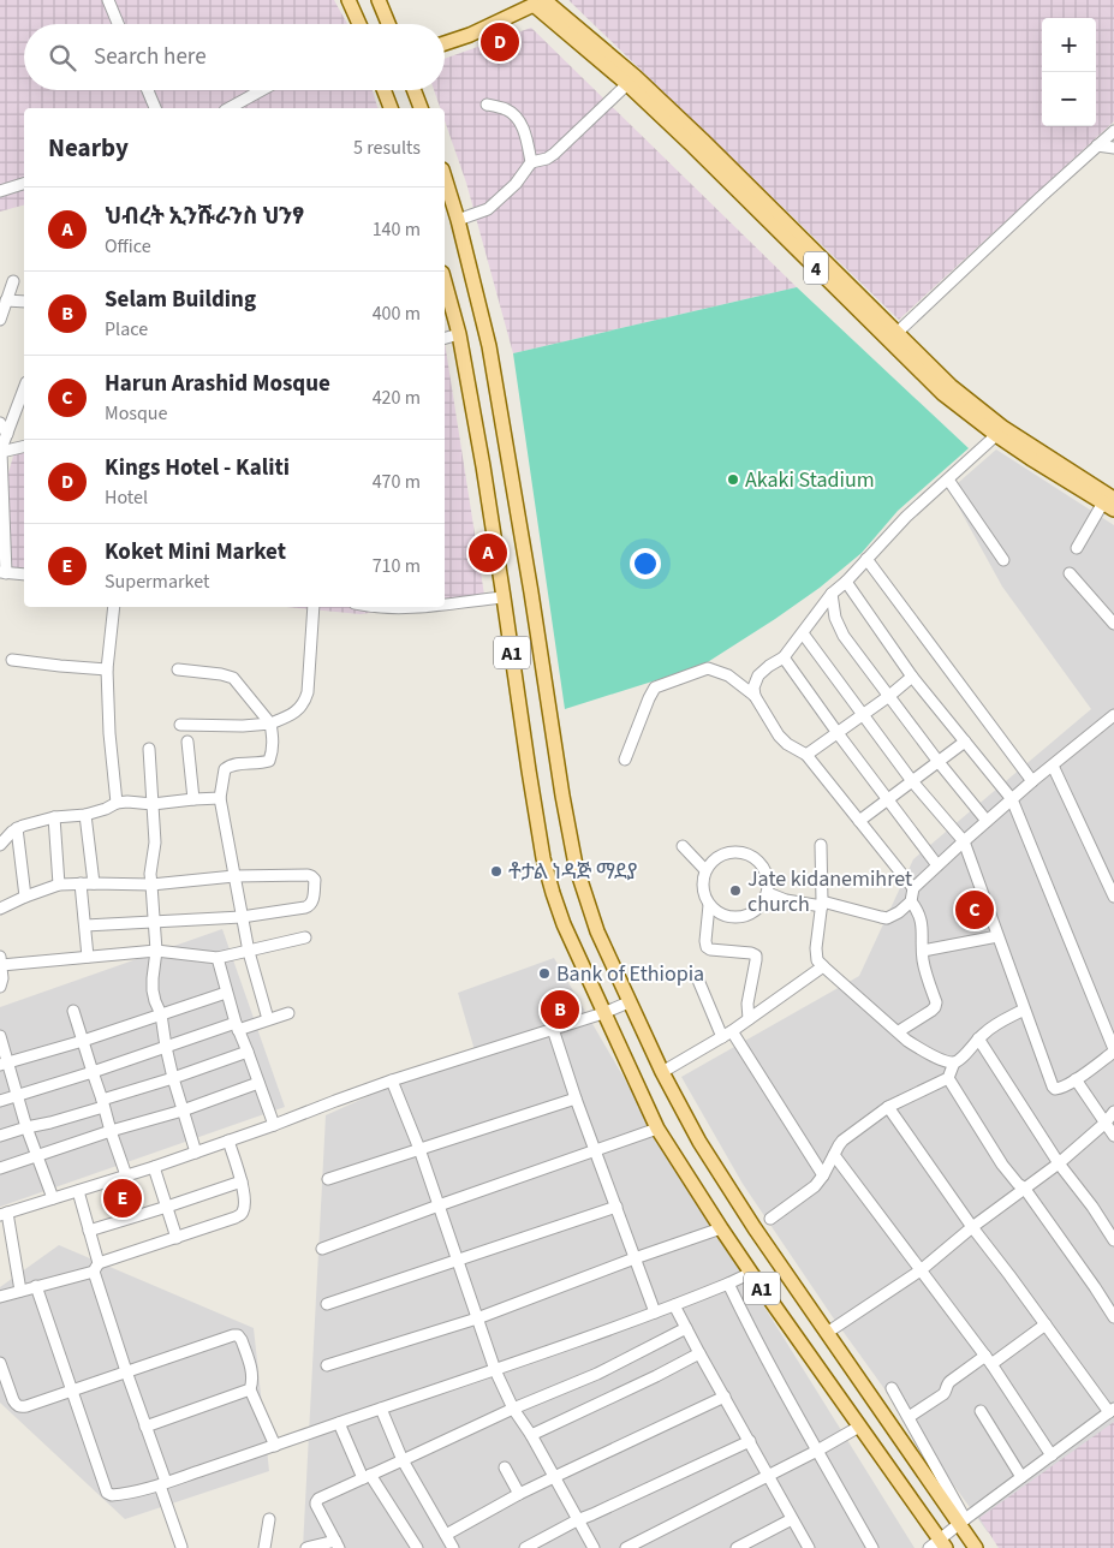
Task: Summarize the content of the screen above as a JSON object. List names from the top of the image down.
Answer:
{
  "streets": {
    "main road": ["4", "A1"]
  },
  "places": [
    "Akaki Stadium",
    "ቶታል ነዳጅ ማደያ",
    "Jate kidanemihret church",
    "Bank of Ethiopia"
  ],
  "page": {
    "map_buttons": ["+", "−"],
    "pins": [
      "D",
      "A",
      "C",
      "B",
      "E"
    ],
    "search": "Search here",
    "heading": ["Nearby", "5 results"],
    "list": [
      {
        "mark": "A",
        "name": "ህብረት ኢንሹራንስ ህንፃ",
        "note": "Office",
        "value": "140 m"
      },
      {
        "mark": "B",
        "name": "Selam Building",
        "note": "Place",
        "value": "400 m"
      },
      {
        "mark": "C",
        "name": "Harun Arashid Mosque",
        "note": "Mosque",
        "value": "420 m"
      },
      {
        "mark": "D",
        "name": "Kings Hotel - Kaliti",
        "note": "Hotel",
        "value": "470 m"
      },
      {
        "mark": "E",
        "name": "Koket Mini Market",
        "note": "Supermarket",
        "value": "710 m"
      }
    ]
  }
}
